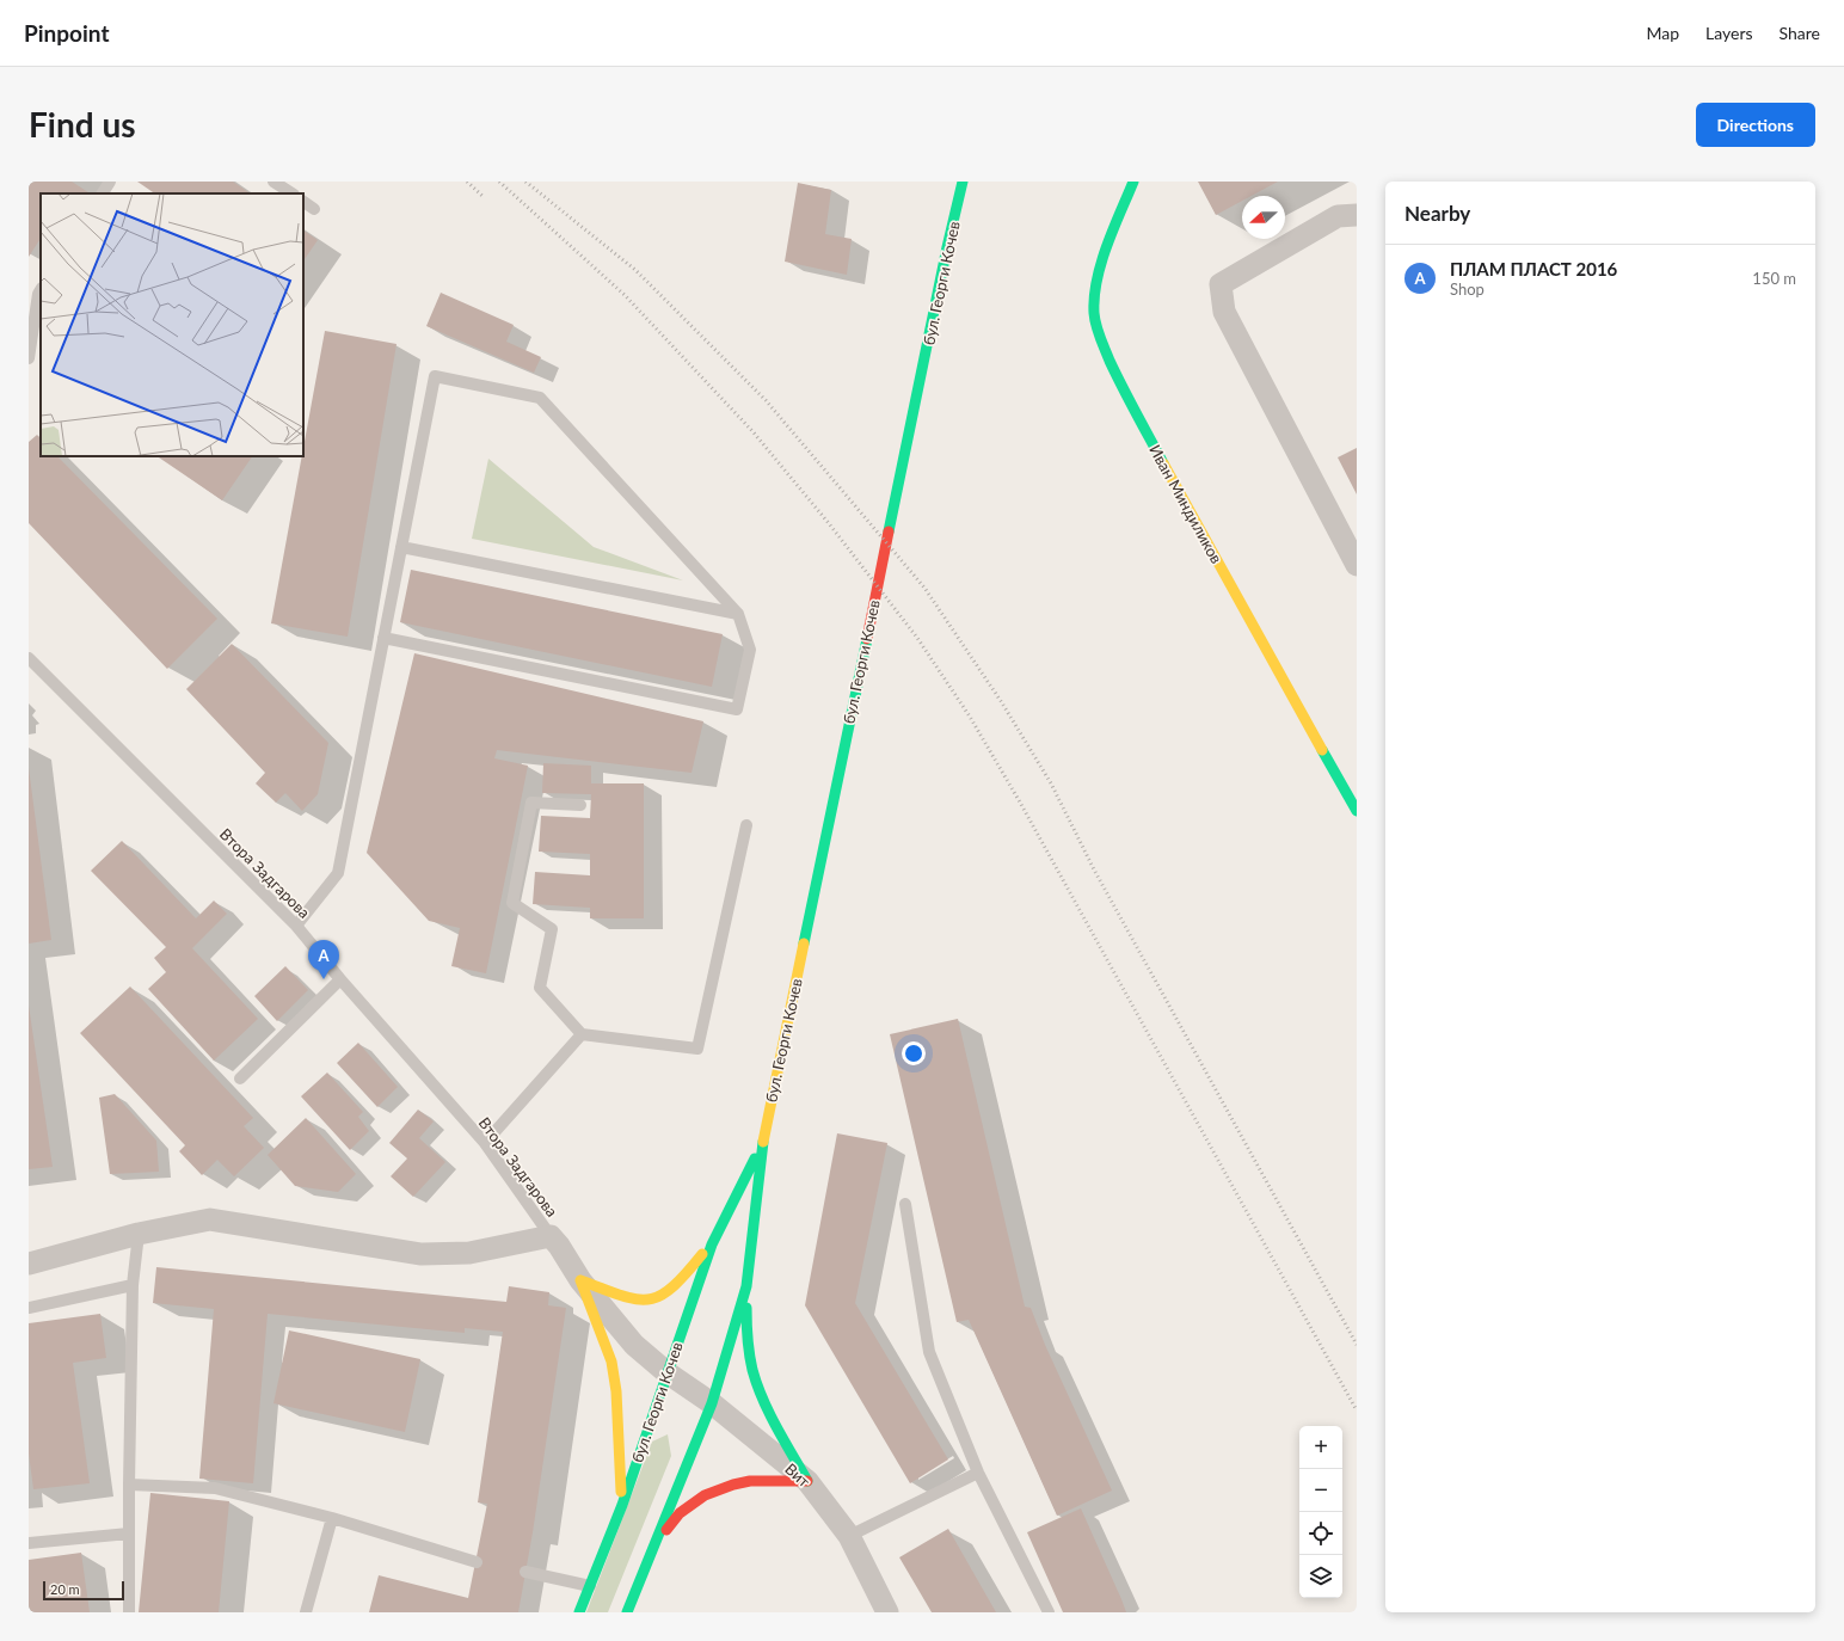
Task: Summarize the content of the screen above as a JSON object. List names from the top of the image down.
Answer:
{
  "streets": {
    "main road": ["бул. Георги Кочев", "Иван Миндиликов"],
    "street": ["Вит"],
    "lane": ["Втора Задгарова"]
  },
  "crossings": [
    ["бул. Георги Кочев", "Вит"],
    ["Втора Задгарова", "Вит"]
  ],
  "scale_bar": "20 m",
  "north": "left",
  "page": {
    "header": "Pinpoint",
    "nav": ["Map", "Layers", "Share"],
    "buttons": "Directions",
    "title": "Find us",
    "heading": "Nearby",
    "list": [
      {
        "mark": "A",
        "name": "ПЛАМ ПЛАСТ 2016",
        "note": "Shop",
        "value": "150 m"
      }
    ],
    "pins": "A",
    "map_buttons": ["+", "−"],
    "scale": "20 m"
  }
}
